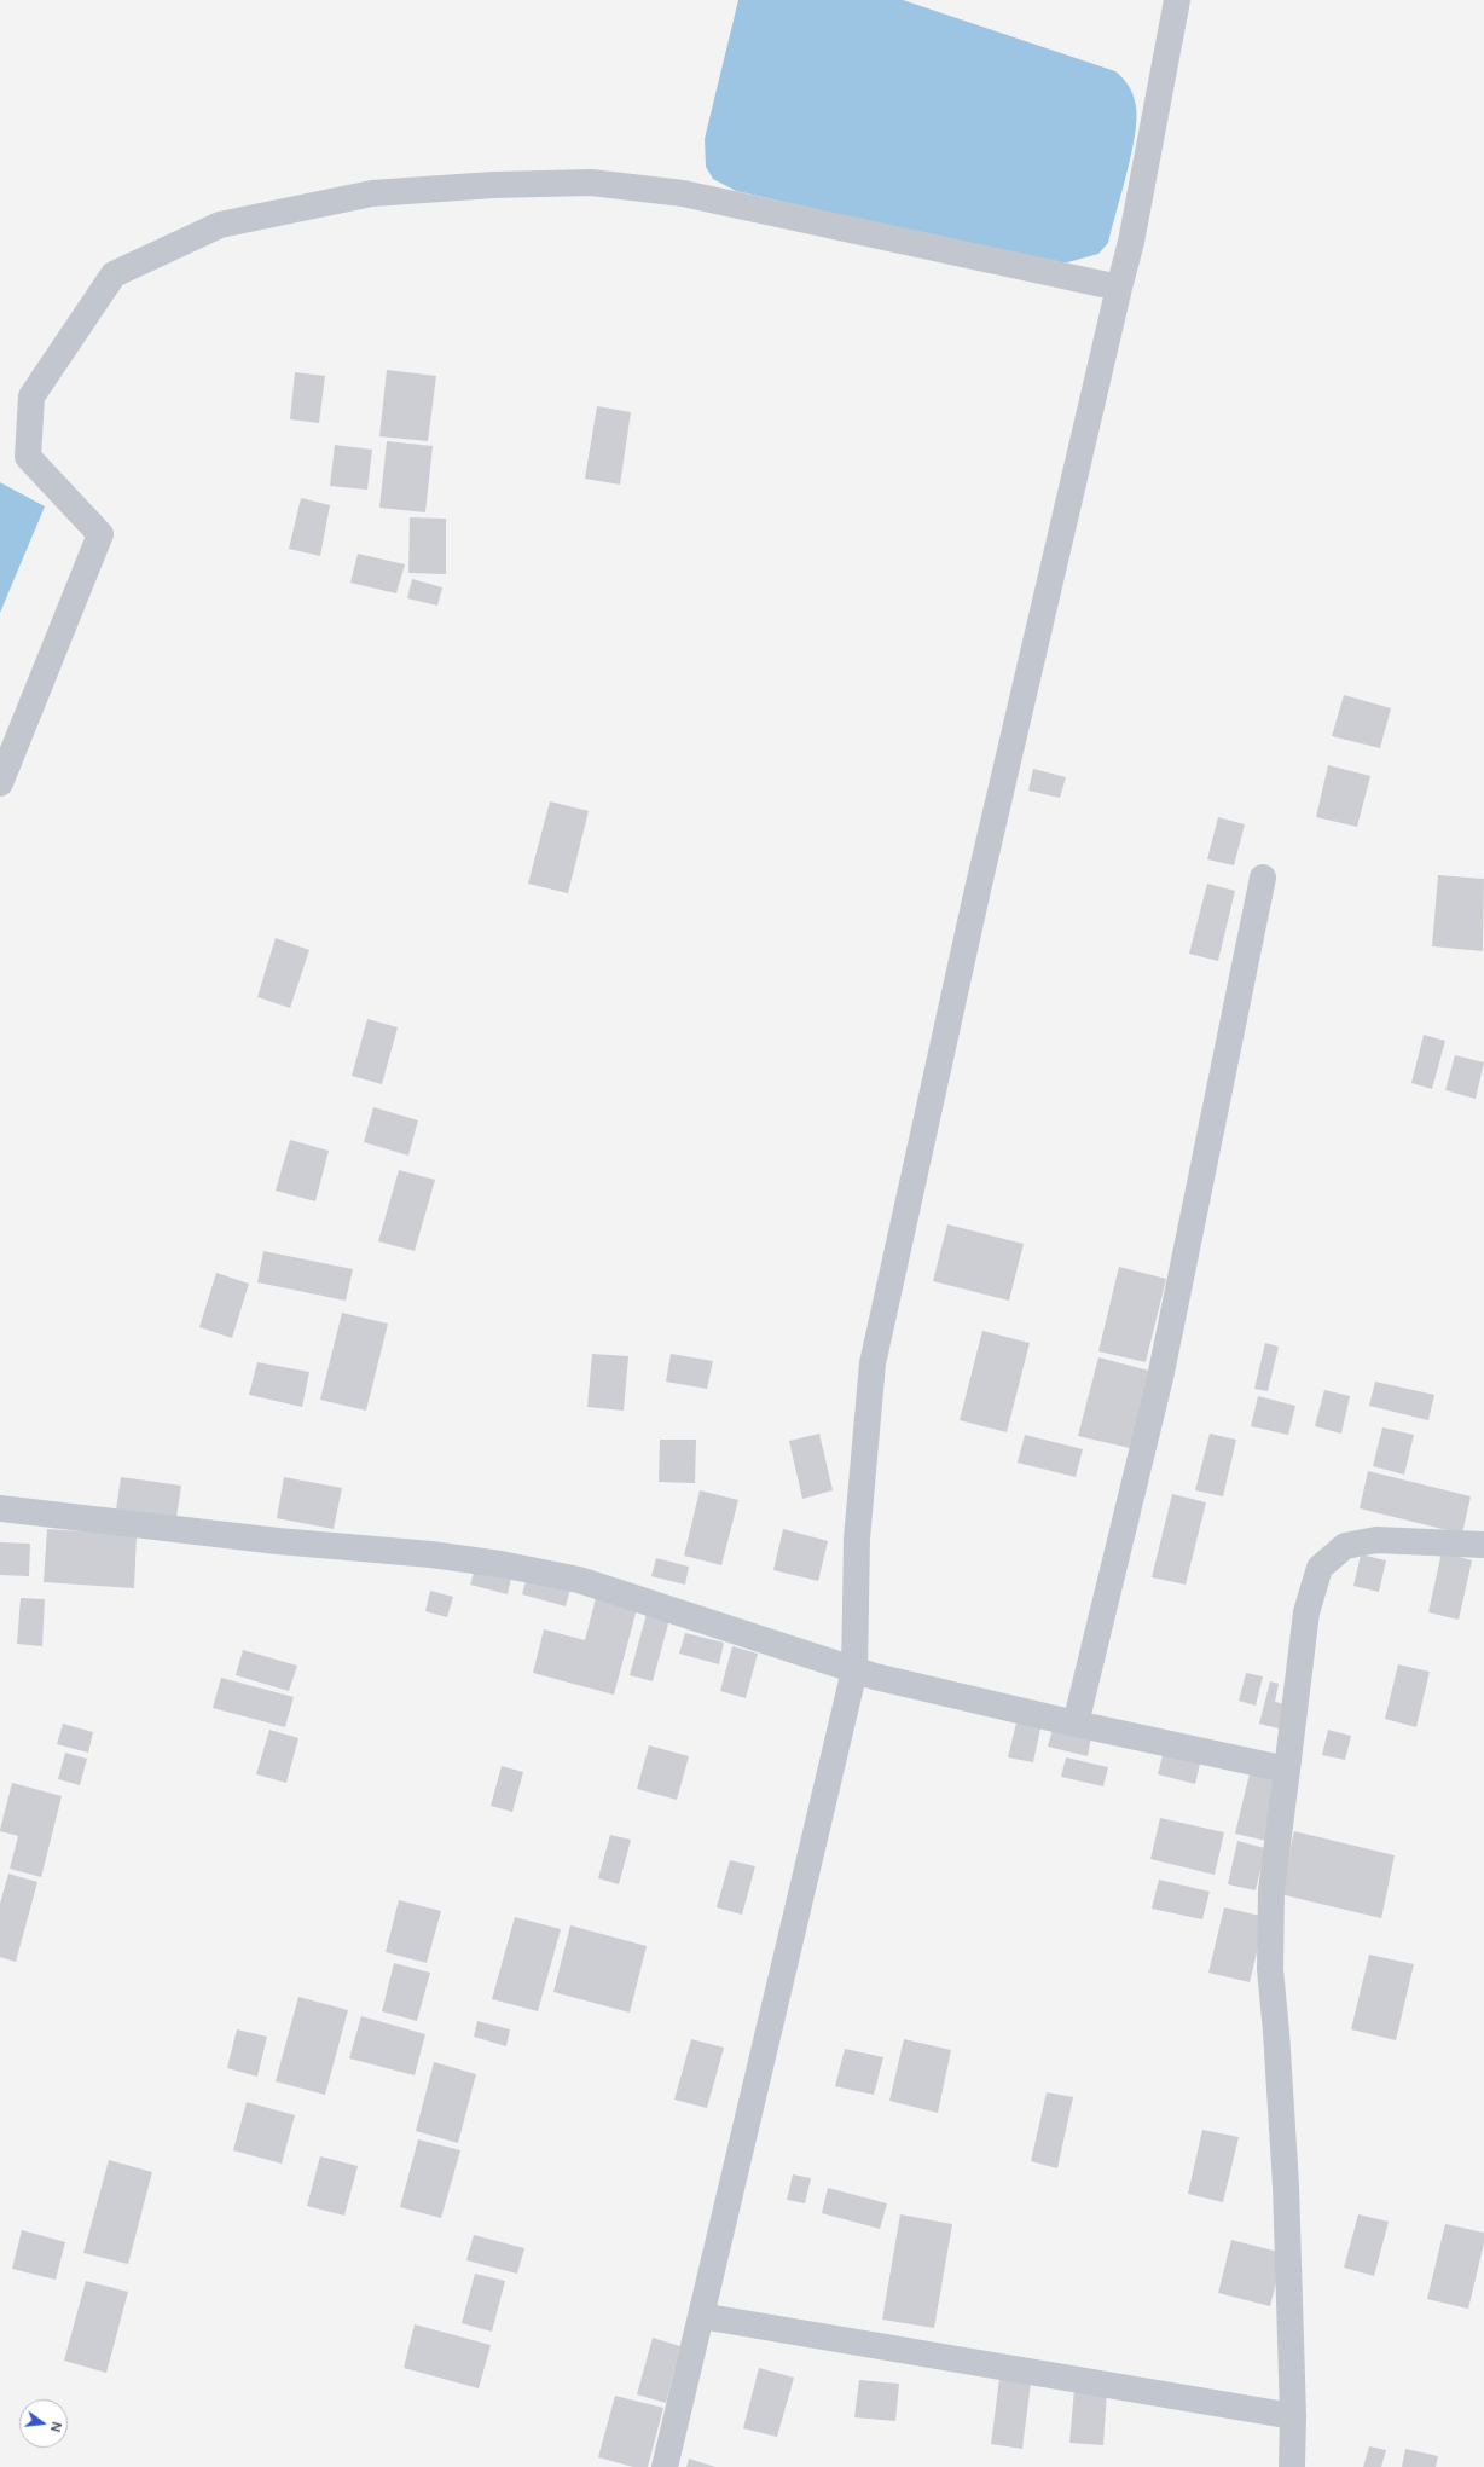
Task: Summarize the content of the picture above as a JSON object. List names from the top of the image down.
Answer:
{
  "north": "right"
}
